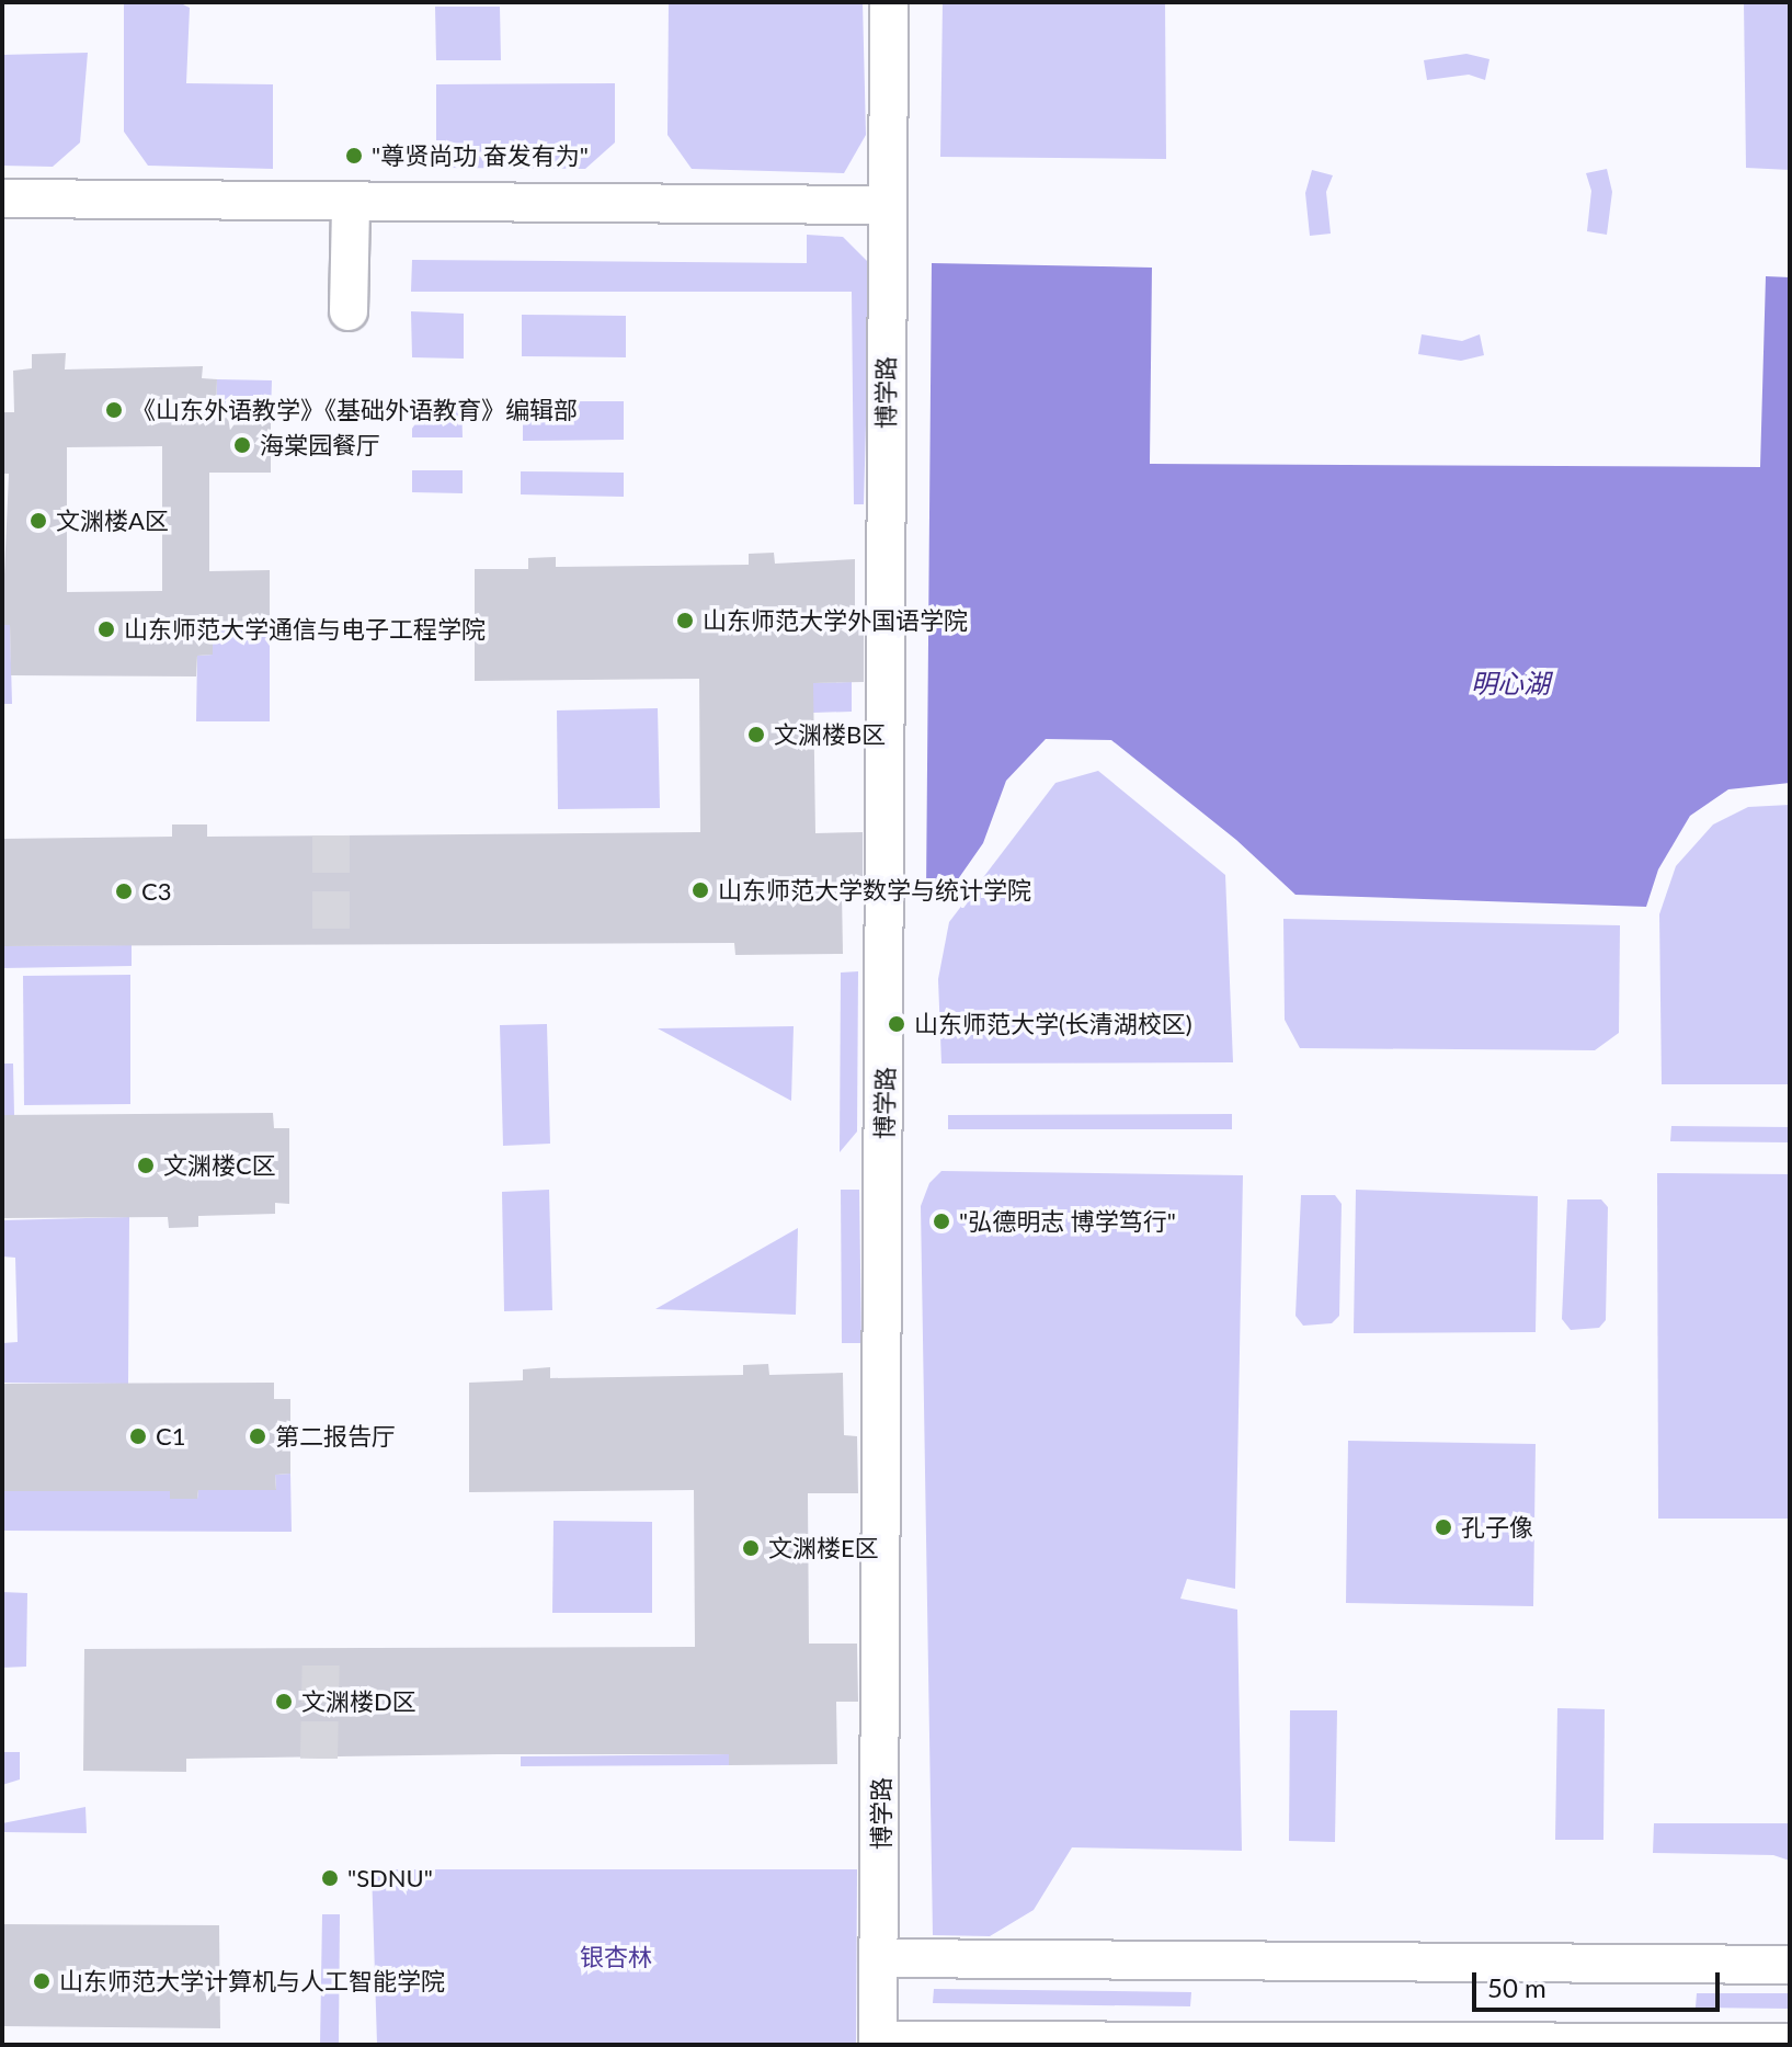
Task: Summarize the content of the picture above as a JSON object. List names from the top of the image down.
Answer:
{
  "streets": {
    "street": ["博学路"]
  },
  "water": ["明心湖"],
  "parks": ["银杏林"],
  "places": [
    "\"尊贤尚功 奋发有为\"",
    "《山东外语教学》《基础外语教育》编辑部",
    "海棠园餐厅",
    "文渊楼A区",
    "山东师范大学外国语学院",
    "山东师范大学通信与电子工程学院",
    "文渊楼B区",
    "山东师范大学数学与统计学院",
    "C3",
    "山东师范大学(长清湖校区)",
    "文渊楼C区",
    "\"弘德明志 博学笃行\"",
    "C1",
    "第二报告厅",
    "孔子像",
    "文渊楼E区",
    "文渊楼D区",
    "\"SDNU\"",
    "山东师范大学计算机与人工智能学院"
  ],
  "scale_bar": "50 m"
}
